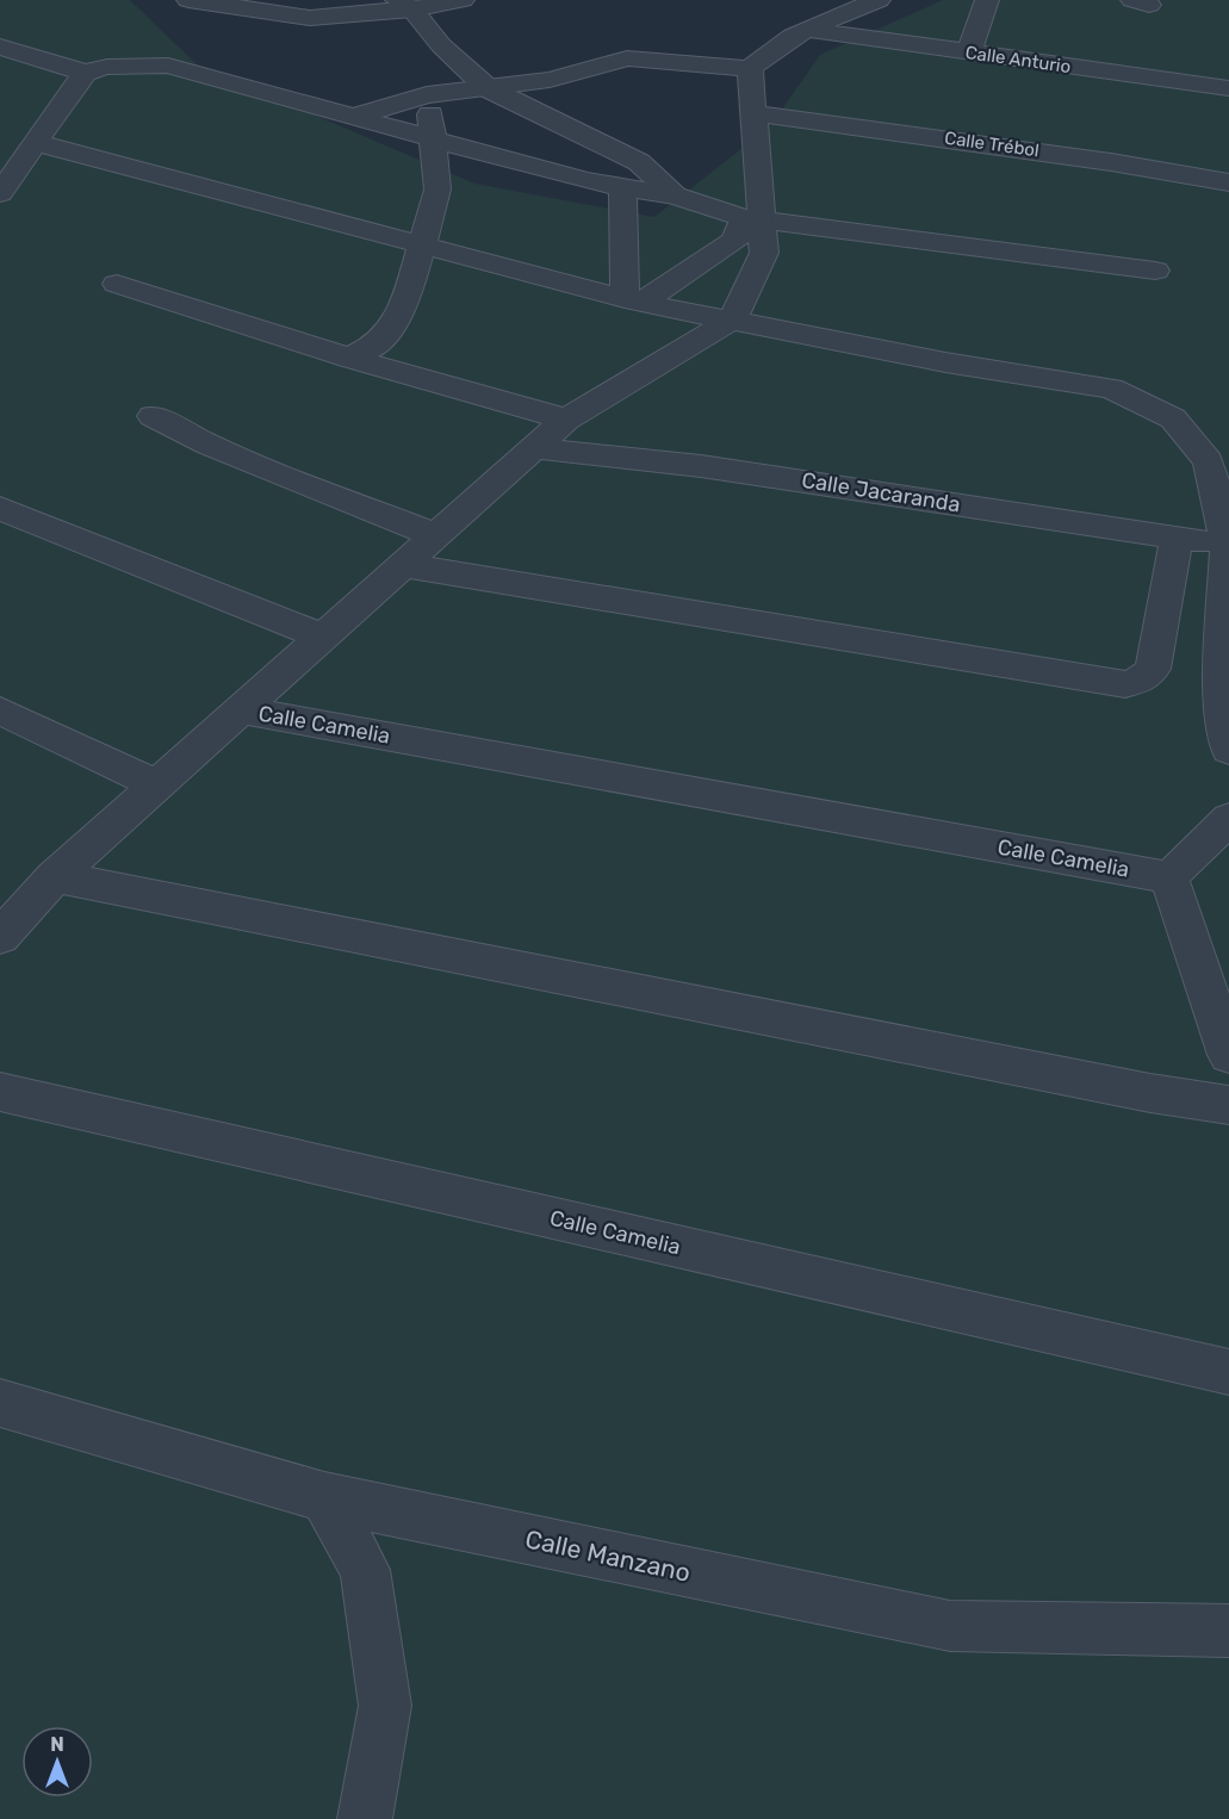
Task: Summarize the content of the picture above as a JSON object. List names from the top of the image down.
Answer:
{
  "streets": {
    "street": [
      "Calle Anturio",
      "Calle Trébol",
      "Calle Jacaranda",
      "Calle Camelia",
      "Calle Manzano"
    ]
  },
  "north": "top"
}
